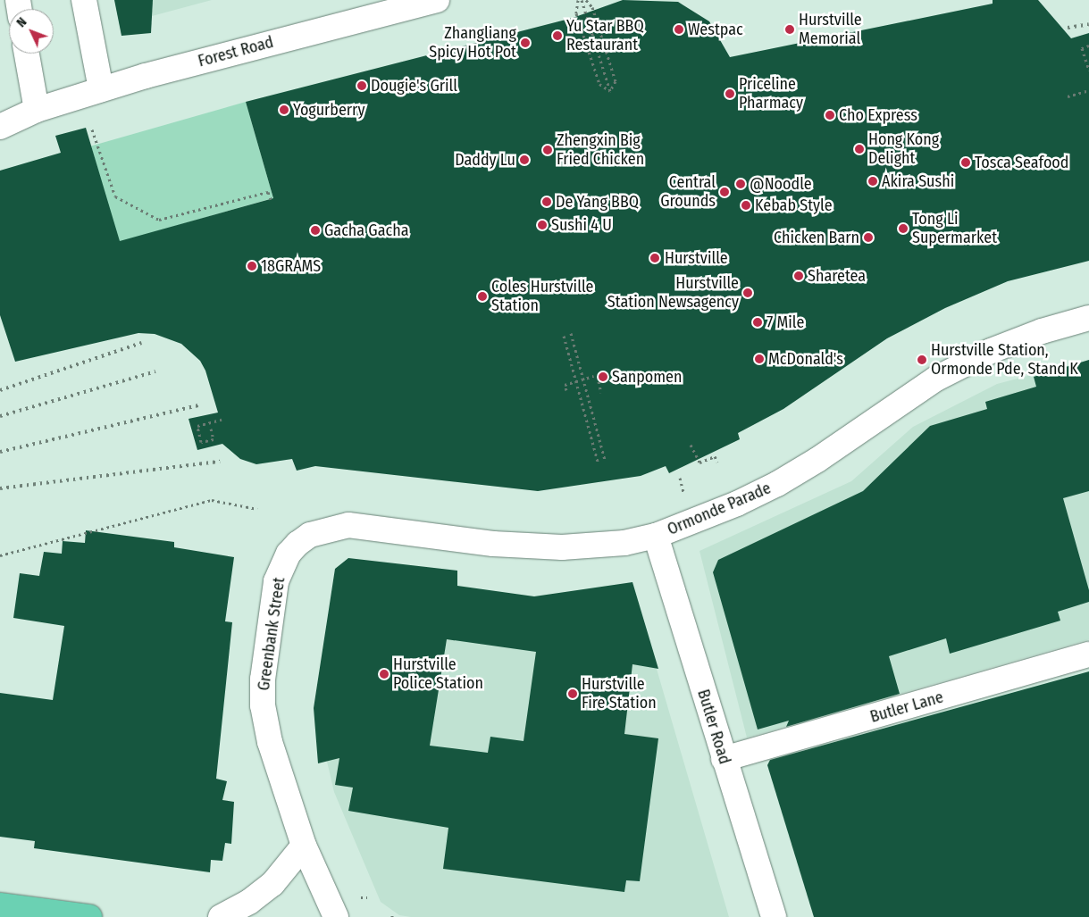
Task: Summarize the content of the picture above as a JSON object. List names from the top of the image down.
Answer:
{
  "streets": {
    "street": [
      "Forest Road",
      "Ormonde Parade",
      "Greenbank Street",
      "Butler Lane",
      "Butler Road"
    ]
  },
  "crossings": [
    ["Ormonde Parade", "Greenbank Street"],
    ["Ormonde Parade", "Butler Road"],
    ["Butler Lane", "Butler Road"]
  ],
  "places": [
    "Westpac",
    "Hurstville Memorial",
    "Yu Star BBQ Restaurant",
    "Zhangliang Spicy Hot Pot",
    "Dougie's Grill",
    "Priceline Pharmacy",
    "Yogurberry",
    "Cho Express",
    "Hong Kong Delight",
    "Zhengxin Big Fried Chicken",
    "Daddy Lu",
    "Tosca Seafood",
    "Akira Sushi",
    "@Noodle",
    "Central Grounds",
    "De Yang BBQ",
    "Kebab Style",
    "Sushi 4 U",
    "Tong Li Supermarket",
    "Gacha Gacha",
    "Chicken Barn",
    "Hurstville",
    "18GRAMS",
    "Sharetea",
    "Hurstville Station Newsagency",
    "Coles Hurstville Station",
    "7 Mile",
    "McDonald's",
    "Hurstville Station, Ormonde Pde, Stand K",
    "Sanpomen",
    "Hurstville Police Station",
    "Hurstville Fire Station"
  ],
  "north": "top left"
}
